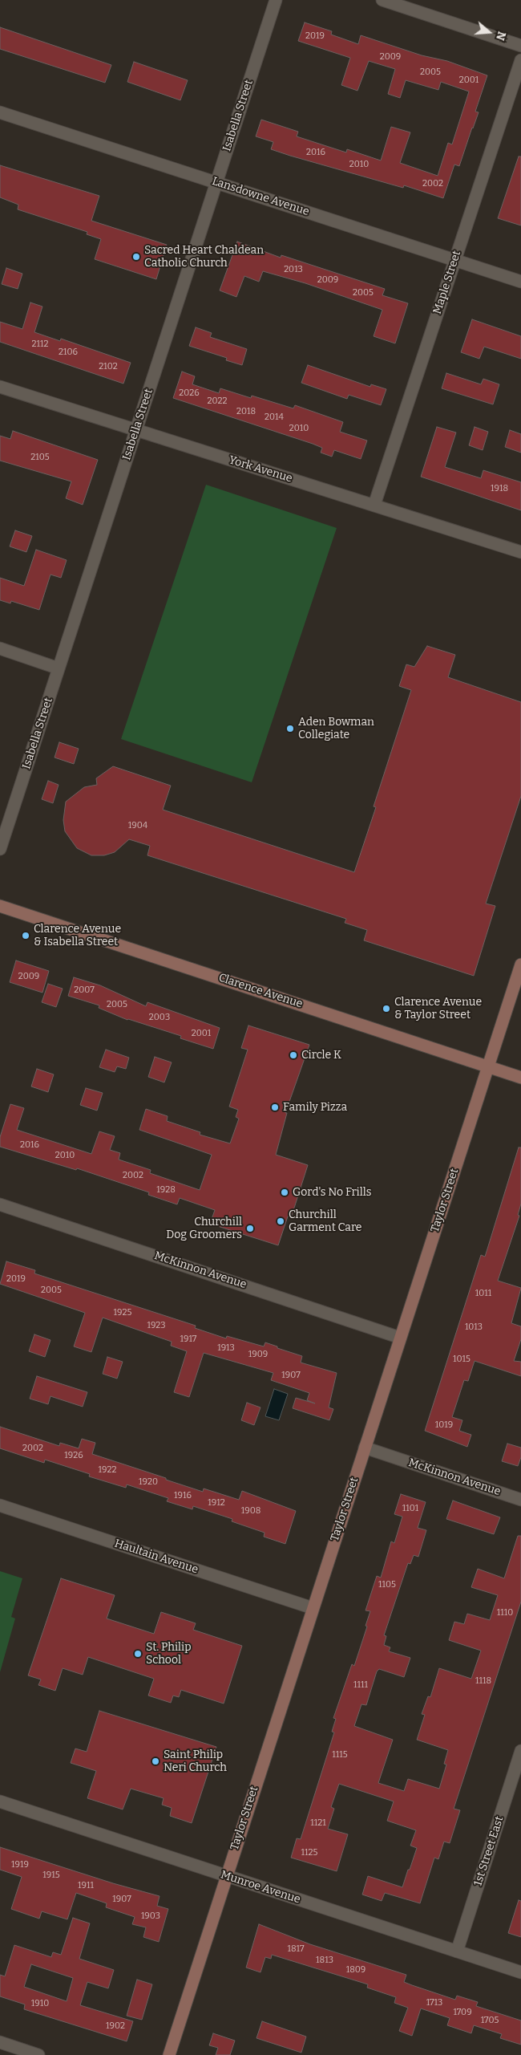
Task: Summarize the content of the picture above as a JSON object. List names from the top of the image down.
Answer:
{
  "streets": {
    "main road": ["Clarence Avenue", "Taylor Street"],
    "street": [
      "Isabella Street",
      "Lansdowne Avenue",
      "Maple Street",
      "York Avenue",
      "McKinnon Avenue",
      "Haultain Avenue",
      "1st Street East",
      "Munroe Avenue"
    ]
  },
  "crossings": [
    ["Isabella Street", "Lansdowne Avenue"],
    ["Isabella Street", "York Avenue"],
    ["Lansdowne Avenue", "Maple Street"],
    ["Maple Street", "York Avenue"],
    ["Clarence Avenue", "Taylor Street"],
    ["Taylor Street", "McKinnon Avenue"],
    ["Taylor Street", "Haultain Avenue"],
    ["Taylor Street", "Munroe Avenue"],
    ["1st Street East", "Munroe Avenue"]
  ],
  "places": [
    "Sacred Heart Chaldean Catholic Church",
    "Aden Bowman Collegiate",
    "Clarence Avenue & Isabella Street",
    "Clarence Avenue & Taylor Street",
    "Circle K",
    "Family Pizza",
    "Gord's No Frills",
    "Churchill Garment Care",
    "Churchill Dog Groomers",
    "St. Philip School",
    "Saint Philip Neri Church"
  ],
  "house_numbers": [
    "2019",
    "2009",
    "2005",
    "2001",
    "2016",
    "2010",
    "2002",
    "2013",
    "2009",
    "2005",
    "2112",
    "2106",
    "2102",
    "2026",
    "2022",
    "2018",
    "2014",
    "2010",
    "2105",
    "1918",
    "1904",
    "2009",
    "2007",
    "2005",
    "2003",
    "2001",
    "2016",
    "2010",
    "2002",
    "1928",
    "2019",
    "2005",
    "1011",
    "1925",
    "1923",
    "1013",
    "1917",
    "1913",
    "1909",
    "1015",
    "1907",
    "1019",
    "2002",
    "1926",
    "1922",
    "1920",
    "1916",
    "1912",
    "1101",
    "1908",
    "1105",
    "1110",
    "1118",
    "1111",
    "1115",
    "1121",
    "1125",
    "1919",
    "1915",
    "1911",
    "1907",
    "1903",
    "1817",
    "1813",
    "1809",
    "1713",
    "1910",
    "1709",
    "1705",
    "1902"
  ],
  "north": "right"
}
